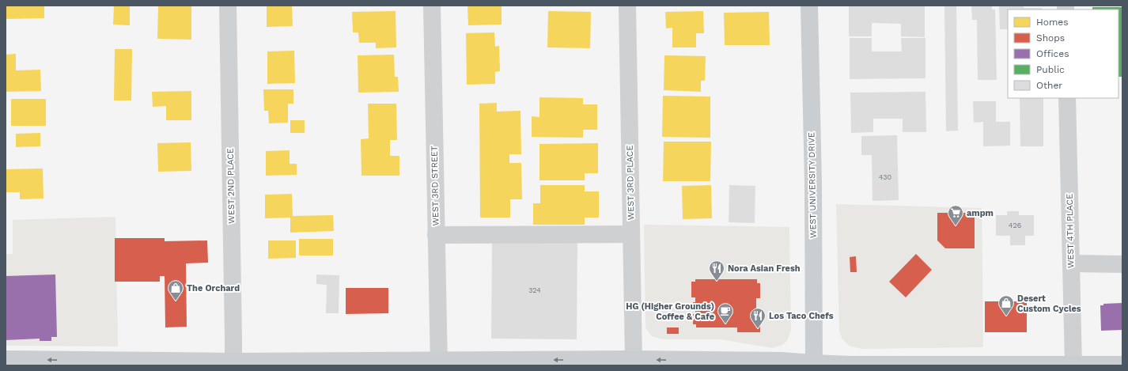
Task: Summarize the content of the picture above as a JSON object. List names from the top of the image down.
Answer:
{
  "streets": {
    "main road": ["WEST UNIVERSITY DRIVE"],
    "street": [
      "WEST 3RD PLACE",
      "WEST 2ND PLACE",
      "WEST 3RD STREET",
      "WEST 4TH PLACE"
    ]
  },
  "places": {
    "supermarket": ["ampm"],
    "restaurant": ["Nora Asian Fresh", "Los Taco Chefs"],
    "shop": ["The Orchard", "Desert Custom Cycles"],
    "cafe": ["HG (Higher Grounds) Coffee & Cafe"]
  },
  "house_numbers": ["430", "426", "324"],
  "legend": [
    "Homes",
    "Shops",
    "Offices",
    "Public",
    "Other"
  ]
}
